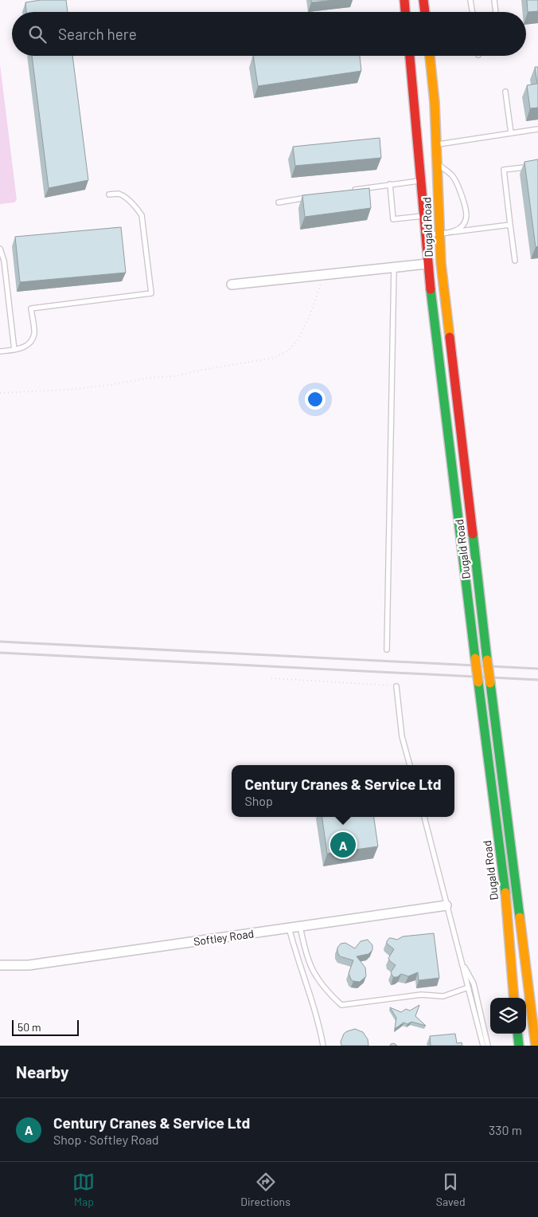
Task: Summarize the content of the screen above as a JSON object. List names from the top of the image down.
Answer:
{
  "streets": {
    "main road": ["Dugald Road"],
    "street": ["Softley Road"]
  },
  "scale_bar": "50 m",
  "page": {
    "search": "Search here",
    "popup": ["Century Cranes & Service Ltd", "Shop"],
    "pins": "A",
    "scale": "50 m",
    "heading": "Nearby",
    "list": [
      {
        "mark": "A",
        "name": "Century Cranes & Service Ltd",
        "note": "Shop · Softley Road",
        "value": "330 m"
      }
    ],
    "nav": ["Map", "Directions", "Saved"]
  }
}
